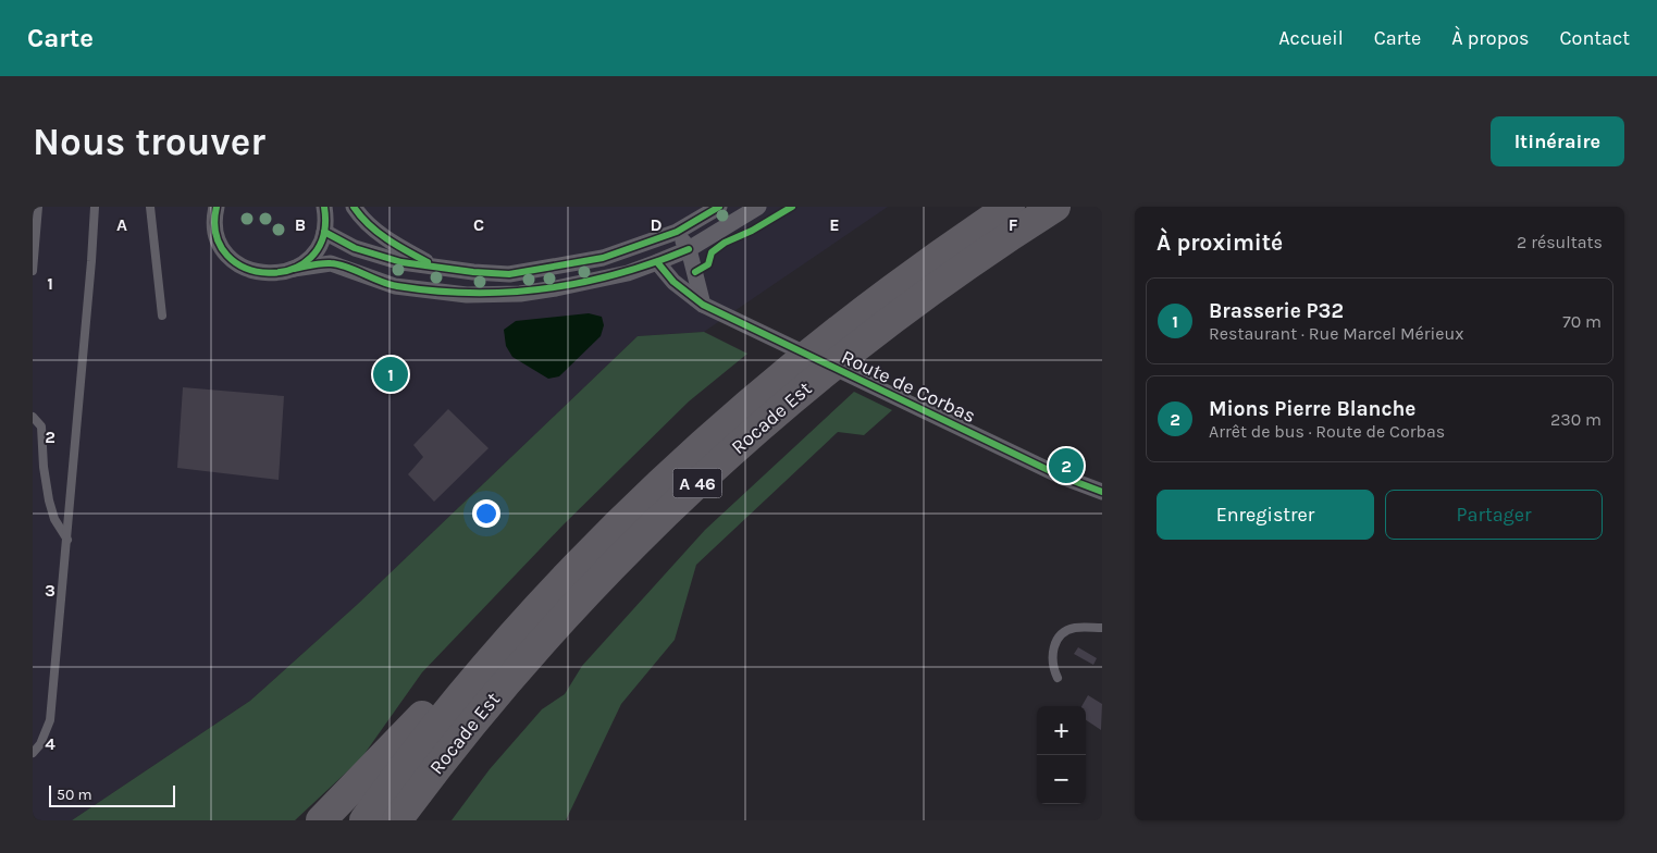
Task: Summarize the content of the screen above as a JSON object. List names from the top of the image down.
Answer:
{
  "streets": {
    "highway": ["Rocade Est", "A 46"],
    "street": ["Route de Corbas"]
  },
  "scale_bar": "50 m",
  "page": {
    "header": "Carte",
    "nav": [
      "Accueil",
      "Carte",
      "À propos",
      "Contact"
    ],
    "buttons": [
      "Itinéraire",
      ["Enregistrer", "Partager"]
    ],
    "title": "Nous trouver",
    "heading": ["À proximité", "2 résultats"],
    "list": [
      {
        "mark": "1",
        "name": "Brasserie P32",
        "note": "Restaurant · Rue Marcel Mérieux",
        "value": "70 m"
      },
      {
        "mark": "2",
        "name": "Mions Pierre Blanche",
        "note": "Arrêt de bus · Route de Corbas",
        "value": "230 m"
      }
    ],
    "pins": ["1", "2"],
    "map_buttons": ["+", "−"],
    "scale": "50 m"
  },
  "grid": {
    "columns": [
      "A",
      "B",
      "C",
      "D",
      "E",
      "F"
    ],
    "rows": [
      "1",
      "2",
      "3",
      "4"
    ]
  }
}
